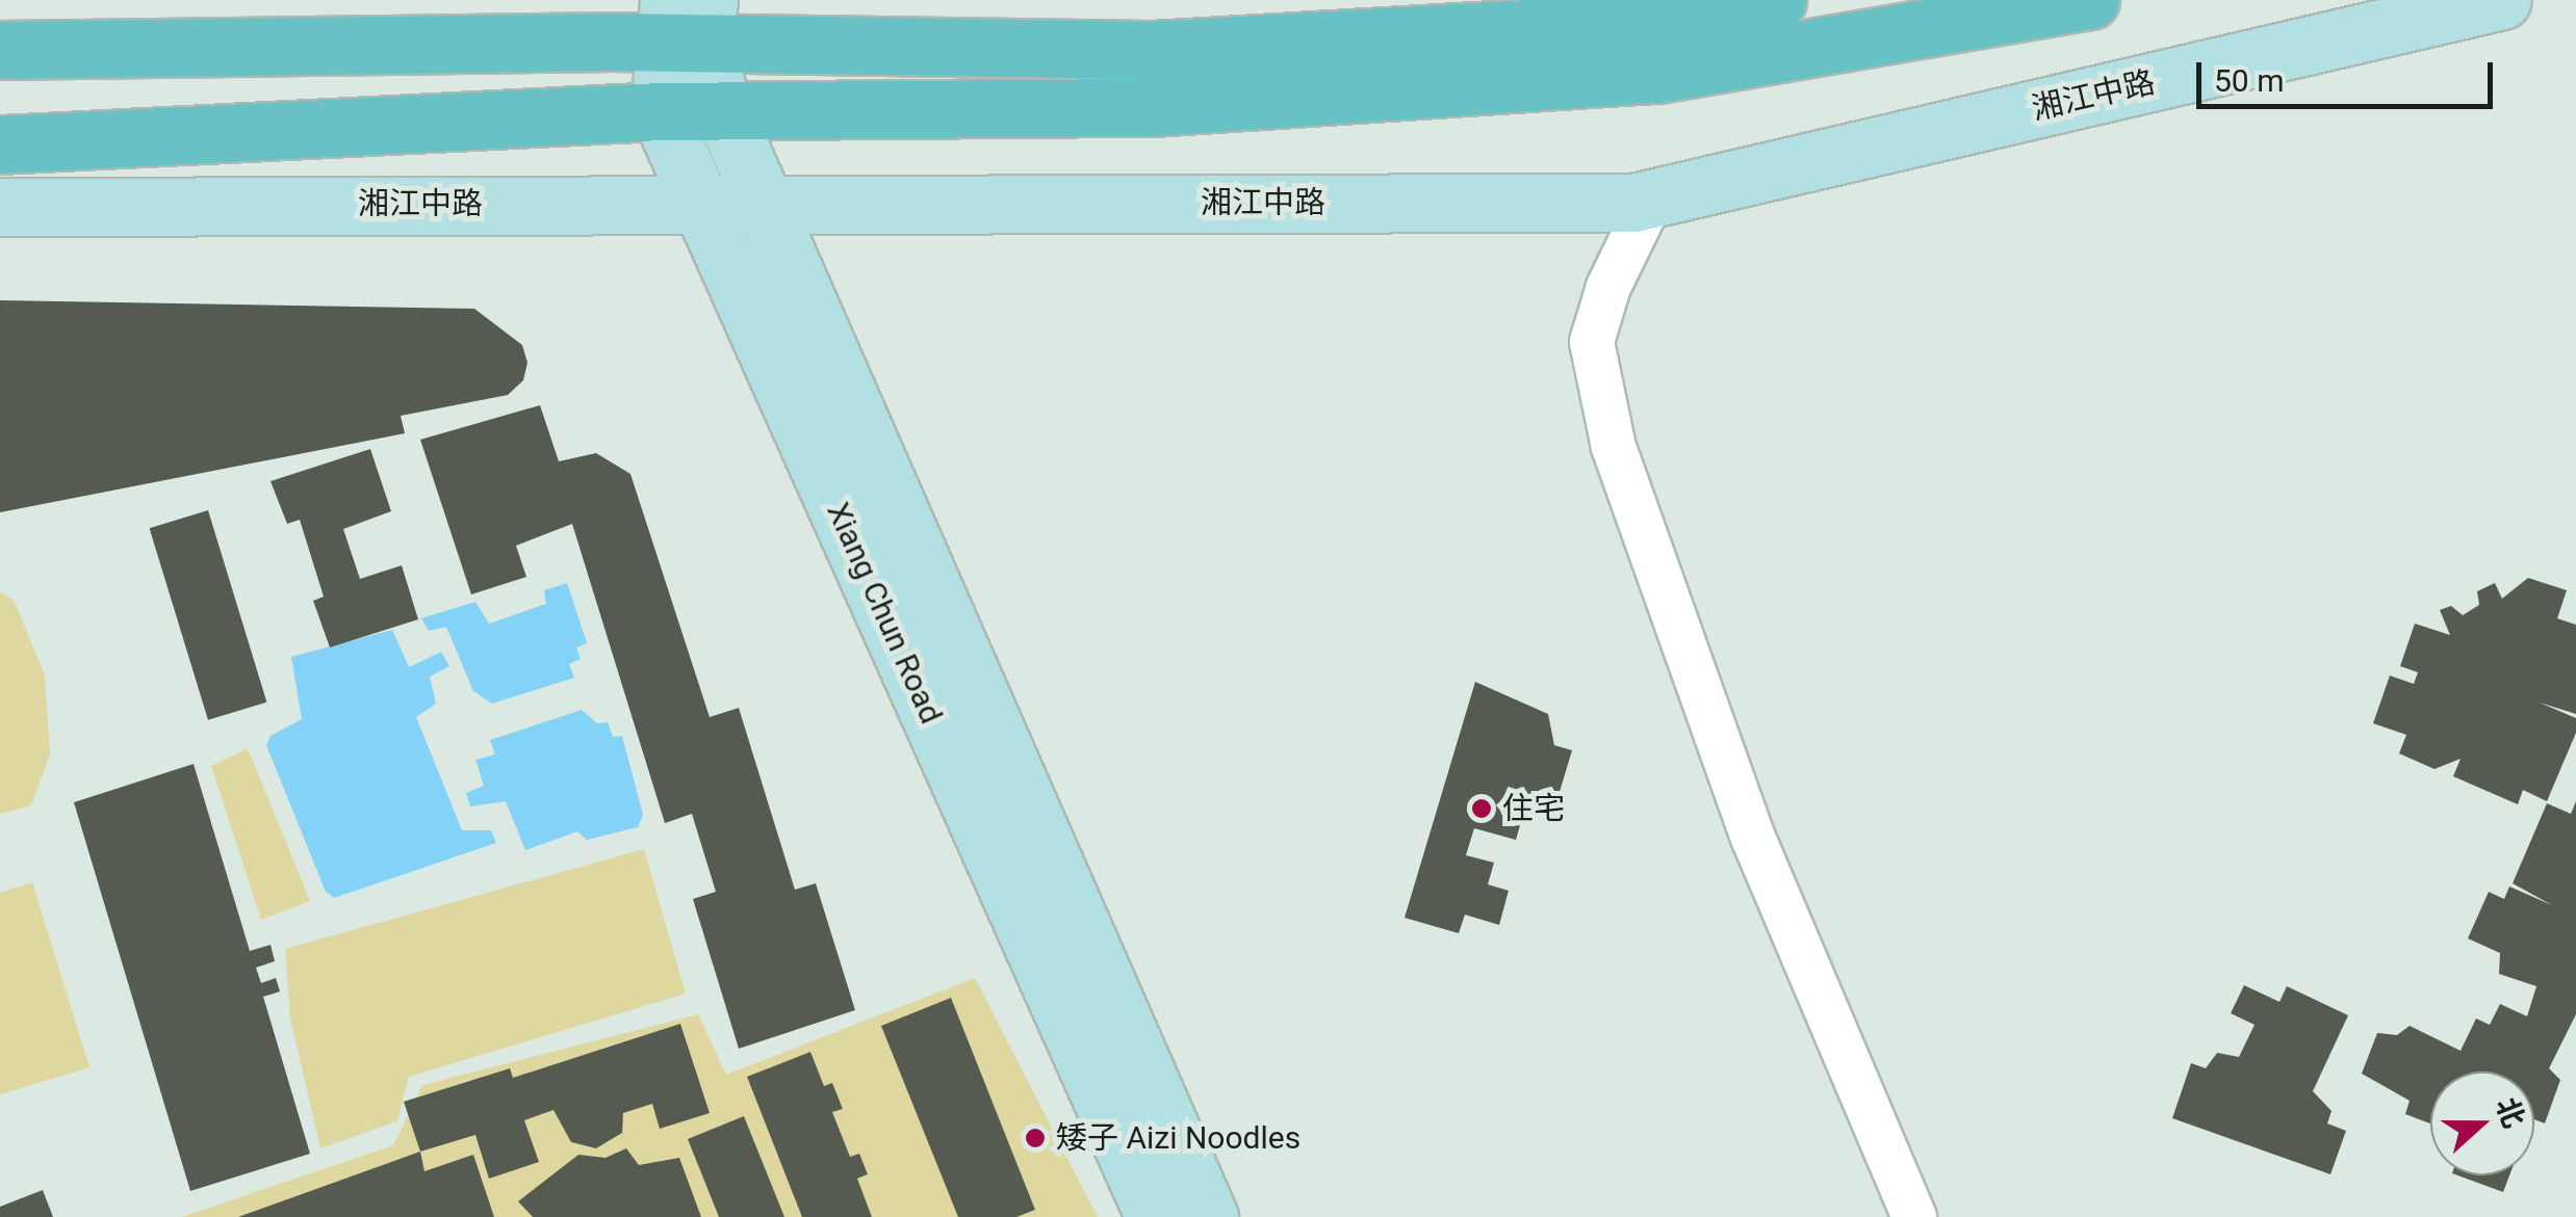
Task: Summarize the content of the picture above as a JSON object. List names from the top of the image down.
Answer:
{
  "streets": {
    "street": ["湘江中路", "Xiang Chun Road"]
  },
  "crossings": [
    ["湘江中路", "Xiang Chun Road"]
  ],
  "places": ["住宅", "矮子 Aizi Noodles"],
  "scale_bar": "50 m",
  "north": "right"
}
